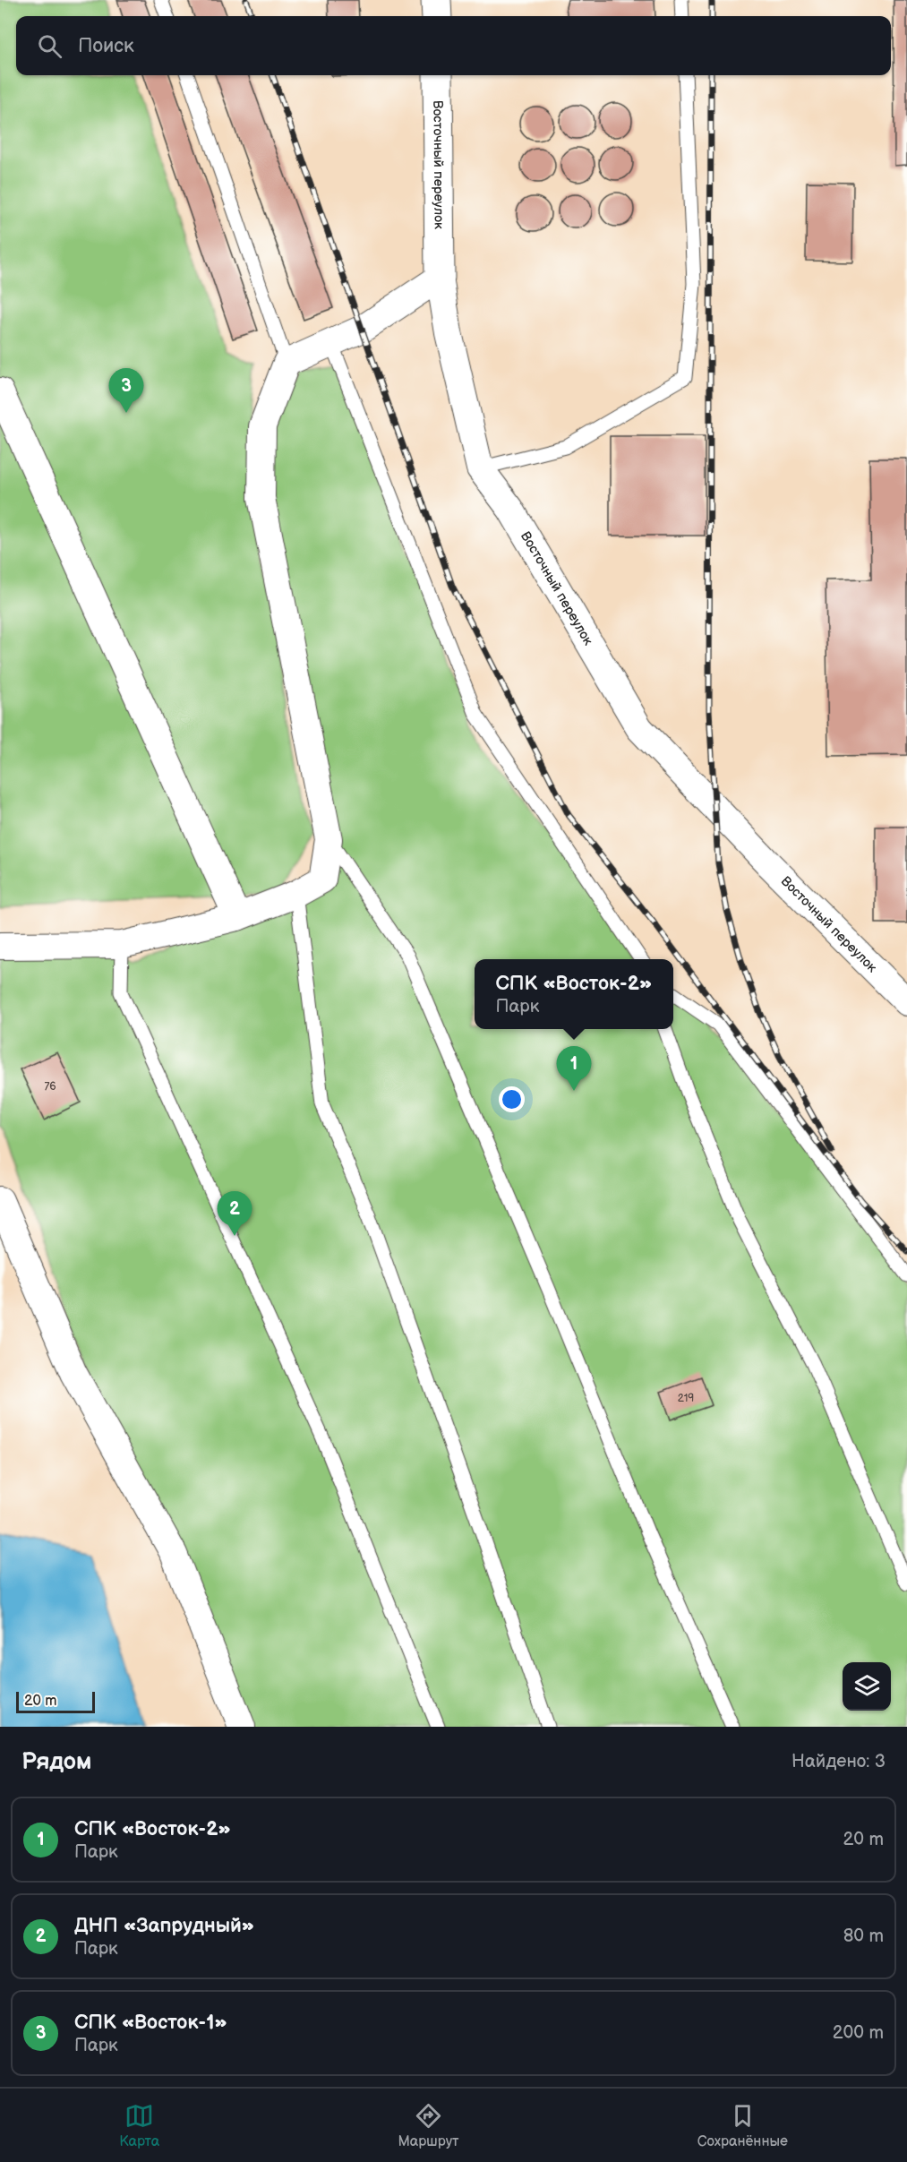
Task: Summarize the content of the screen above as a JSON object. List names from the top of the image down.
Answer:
{
  "streets": {
    "street": ["Восточный переулок"]
  },
  "house_numbers": ["76", "219"],
  "scale_bar": "20 m",
  "page": {
    "search": "Поиск",
    "pins": ["3", "1", "2"],
    "popup": ["СПК «Восток-2»", "Парк"],
    "scale": "20 m",
    "heading": ["Рядом", "Найдено: 3"],
    "list": [
      {
        "mark": "1",
        "name": "СПК «Восток-2»",
        "note": "Парк",
        "value": "20 m"
      },
      {
        "mark": "2",
        "name": "ДНП «Запрудный»",
        "note": "Парк",
        "value": "80 m"
      },
      {
        "mark": "3",
        "name": "СПК «Восток-1»",
        "note": "Парк",
        "value": "200 m"
      }
    ],
    "nav": ["Карта", "Маршрут", "Сохранённые"]
  }
}
